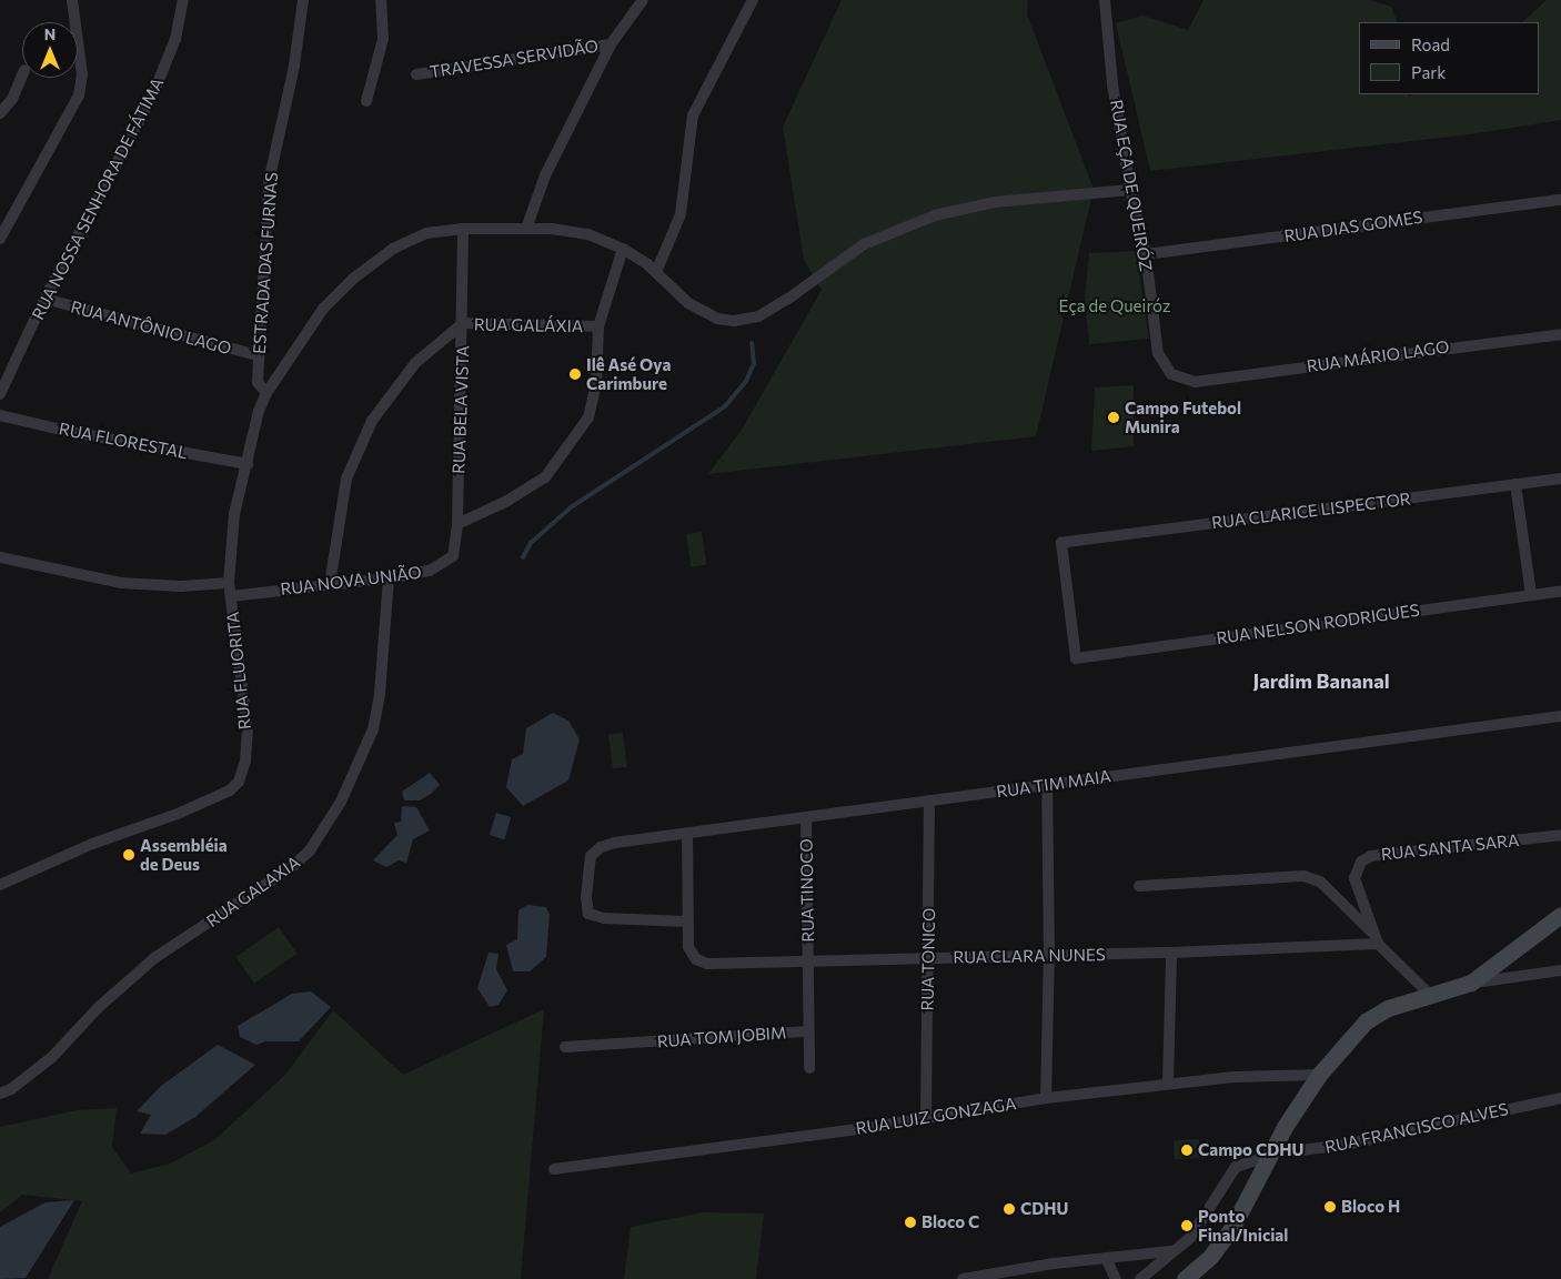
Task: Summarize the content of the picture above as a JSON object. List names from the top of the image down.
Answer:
{
  "streets": {
    "street": [
      "TRAVESSA SERVIDÃO",
      "RUA EÇA DE QUEIRÓZ",
      "RUA NOSSA SENHORA DE FÁTIMA",
      "RUA DIAS GOMES",
      "ESTRADA DAS FURNAS",
      "RUA GALÁXIA",
      "RUA ANTÔNIO LAGO",
      "RUA MÁRIO LAGO",
      "RUA BELA VISTA",
      "RUA FLORESTAL",
      "RUA CLARICE LISPECTOR",
      "RUA NOVA UNIÃO",
      "RUA NELSON RODRIGUES",
      "RUA FLUORITA",
      "RUA TIM MAIA",
      "RUA SANTA SARA",
      "RUA TINOCO",
      "RUA GALAXIA",
      "RUA CLARA NUNES",
      "RUA TONICO",
      "RUA TOM JOBIM",
      "RUA LUIZ GONZAGA",
      "RUA FRANCISCO ALVES"
    ]
  },
  "crossings": [
    ["RUA EÇA DE QUEIRÓZ", "RUA DIAS GOMES"],
    ["RUA EÇA DE QUEIRÓZ", "RUA MÁRIO LAGO"],
    ["RUA NOSSA SENHORA DE FÁTIMA", "RUA ANTÔNIO LAGO"],
    ["ESTRADA DAS FURNAS", "RUA ANTÔNIO LAGO"],
    ["RUA GALÁXIA", "RUA BELA VISTA"],
    ["RUA GALÁXIA", "RUA NOVA UNIÃO"],
    ["RUA BELA VISTA", "RUA NOVA UNIÃO"],
    ["RUA CLARICE LISPECTOR", "RUA NELSON RODRIGUES"],
    ["RUA NOVA UNIÃO", "RUA FLUORITA"],
    ["RUA NOVA UNIÃO", "RUA GALAXIA"],
    ["RUA TIM MAIA", "RUA TINOCO"],
    ["RUA TIM MAIA", "RUA CLARA NUNES"],
    ["RUA TIM MAIA", "RUA TONICO"],
    ["RUA SANTA SARA", "RUA CLARA NUNES"],
    ["RUA TINOCO", "RUA CLARA NUNES"],
    ["RUA TINOCO", "RUA TOM JOBIM"],
    ["RUA CLARA NUNES", "RUA TONICO"],
    ["RUA CLARA NUNES", "RUA TOM JOBIM"],
    ["RUA TONICO", "RUA LUIZ GONZAGA"]
  ],
  "districts": ["Jardim Bananal"],
  "parks": ["Eça de Queiróz"],
  "places": [
    "Ilê Asé Oya Carimbure",
    "Campo Futebol Munira",
    "Assembléia de Deus",
    "Campo CDHU",
    "Bloco H",
    "CDHU",
    "Bloco C",
    "Ponto Final/Inicial"
  ],
  "legend": ["Road", "Park"],
  "north": "top"
}
